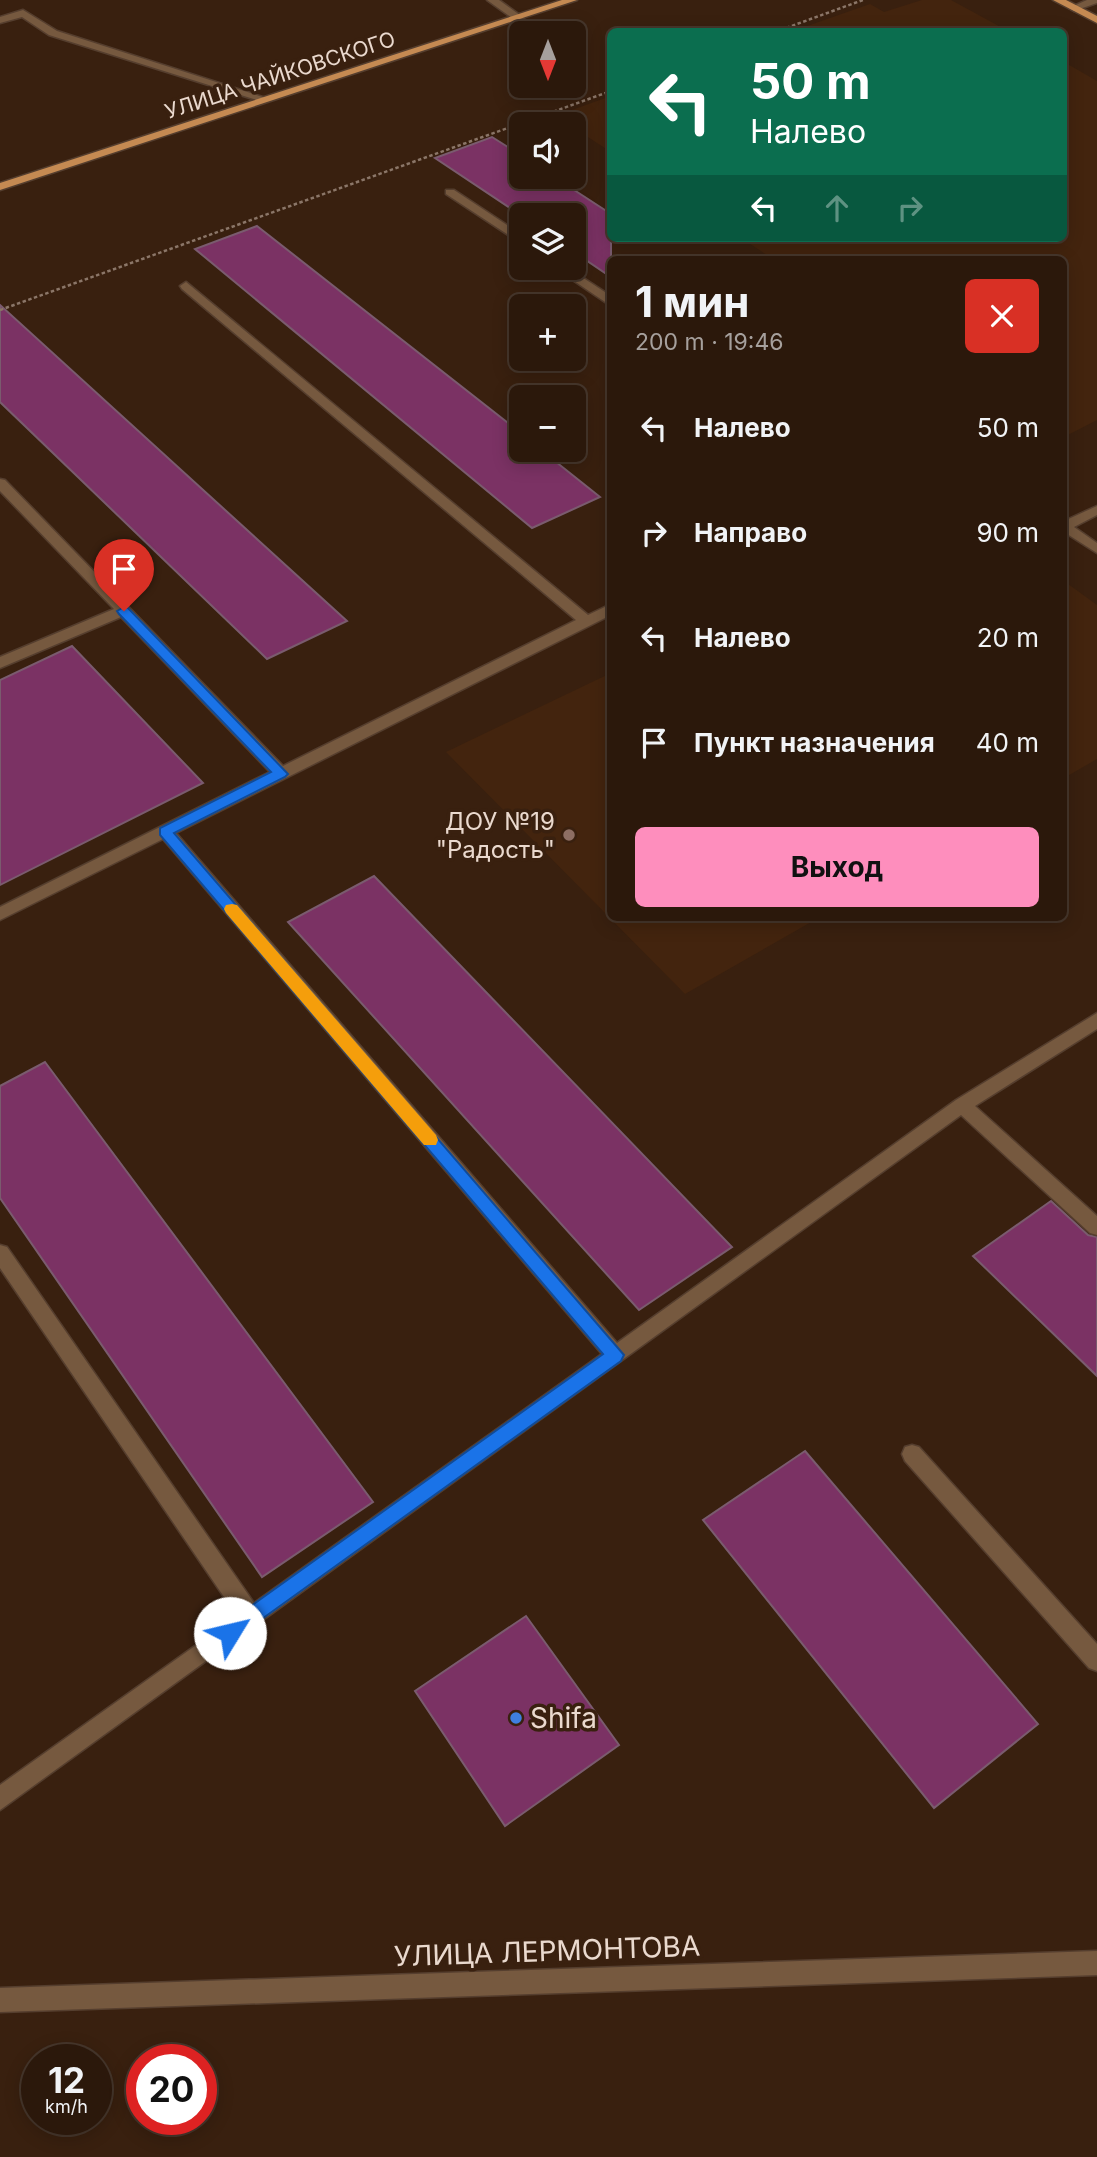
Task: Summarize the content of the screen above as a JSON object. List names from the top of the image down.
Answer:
{
  "streets": {
    "main road": ["УЛИЦА ЧАЙКОВСКОГО"],
    "street": ["УЛИЦА ЛЕРМОНТОВА"]
  },
  "places": ["ДОУ №19 \"Радость\"", "Shifa"],
  "north": "bottom",
  "page": {
    "map_buttons": ["+", "−"],
    "turn": ["50 m", "Налево"],
    "heading": ["1 мин", "200 m · 19:46"],
    "list": [
      {
        "name": "Налево",
        "value": "50 m"
      },
      {
        "name": "Направо",
        "value": "90 m"
      },
      {
        "name": "Налево",
        "value": "20 m"
      },
      {
        "name": "Пункт назначения",
        "value": "40 m"
      }
    ],
    "buttons": "Выход",
    "speed": "12 km/h",
    "limit": "20"
  }
}
